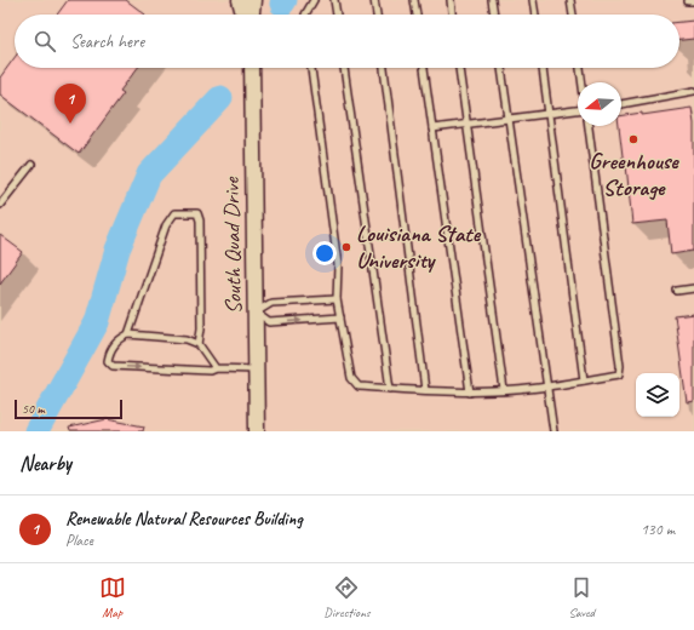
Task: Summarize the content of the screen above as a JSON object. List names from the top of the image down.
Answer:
{
  "streets": {
    "street": ["South Quad Drive"]
  },
  "places": ["Greenhouse Storage", "Louisiana State University"],
  "scale_bar": "50 m",
  "north": "left",
  "page": {
    "search": "Search here",
    "pins": "1",
    "scale": "50 m",
    "heading": "Nearby",
    "list": [
      {
        "mark": "1",
        "name": "Renewable Natural Resources Building",
        "note": "Place",
        "value": "130 m"
      }
    ],
    "nav": ["Map", "Directions", "Saved"]
  }
}
